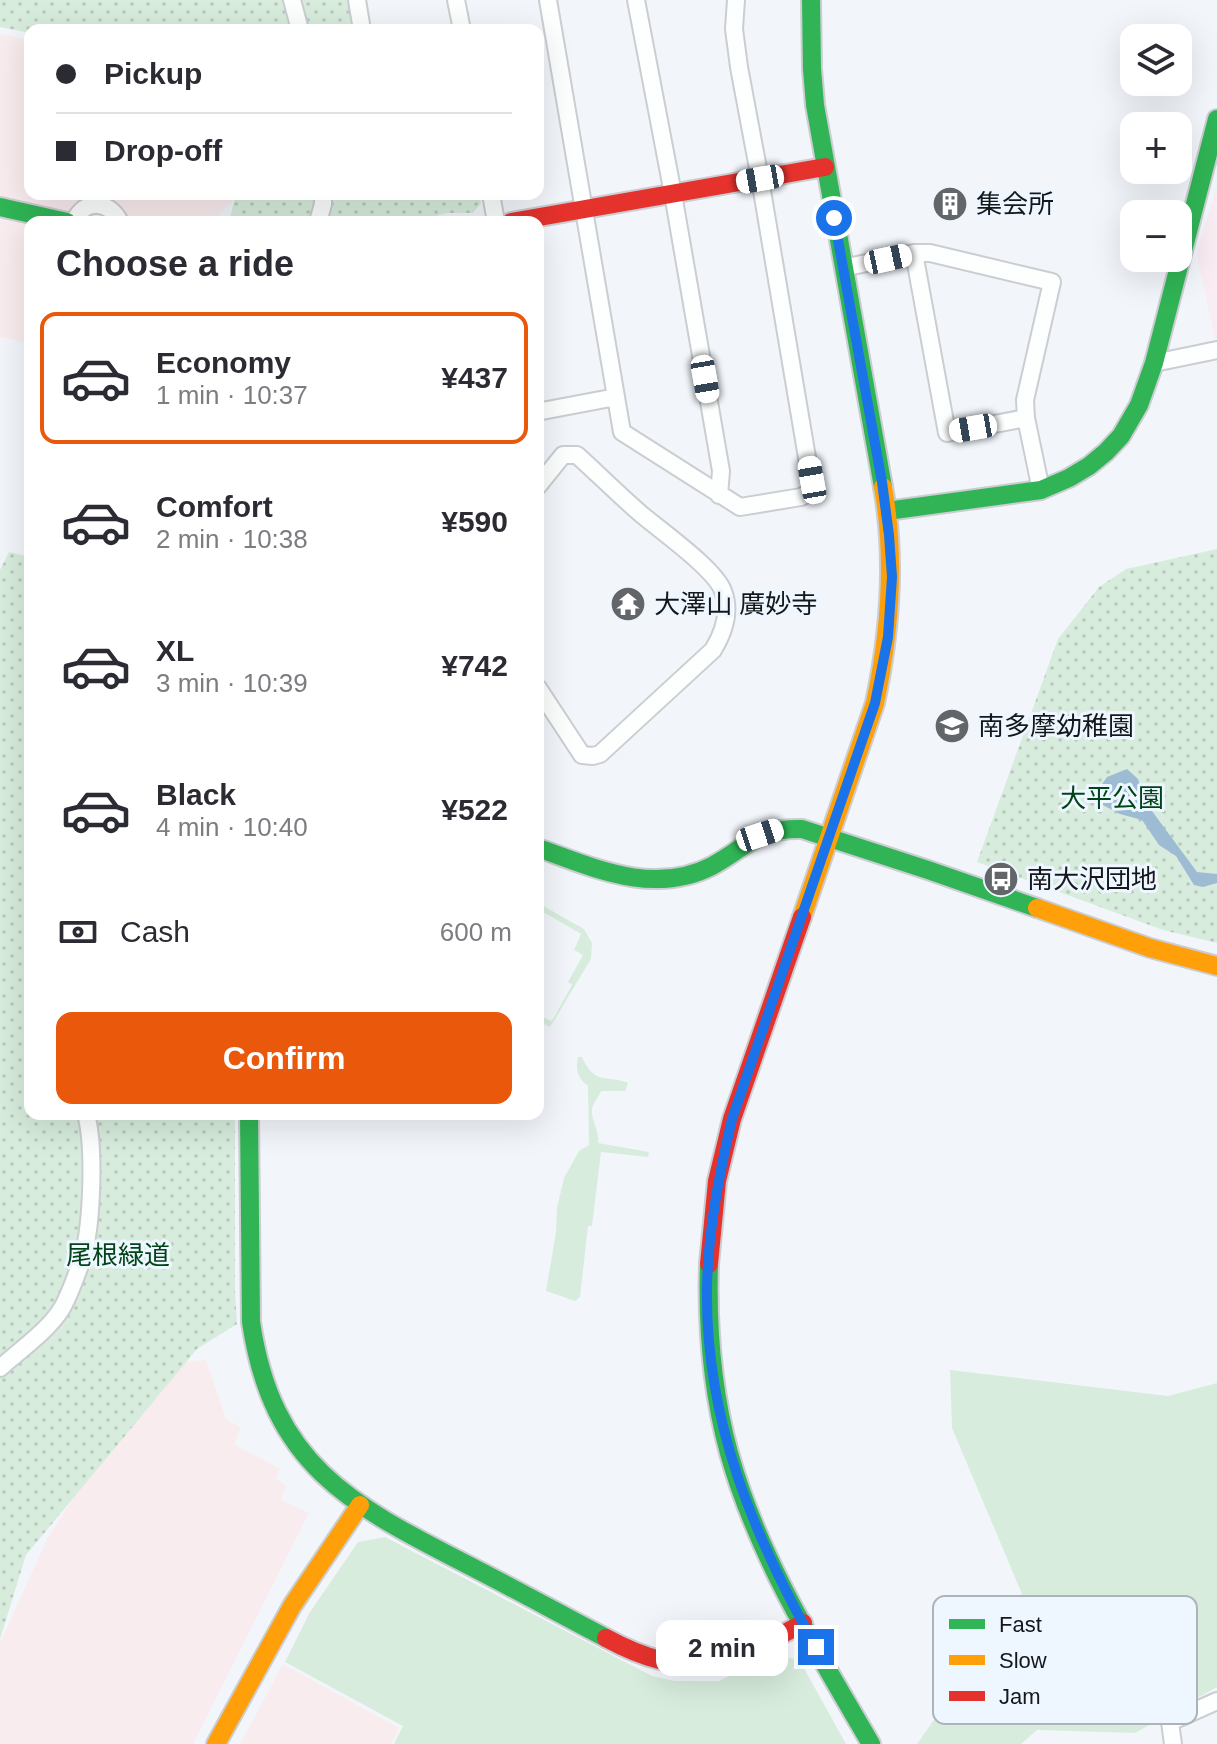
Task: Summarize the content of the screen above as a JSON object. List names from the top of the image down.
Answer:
{
  "parks": ["大平公園", "尾根緑道"],
  "places": {
    "building": ["集会所"],
    "temple": ["大澤山 廣妙寺"],
    "school or university": ["南多摩幼稚園"],
    "bus stop": ["南大沢団地"]
  },
  "legend": ["Fast", "Slow", "Jam"],
  "page": {
    "map_buttons": ["+", "−"],
    "banner": ["Pickup", "Drop-off"],
    "heading": "Choose a ride",
    "list": [
      {
        "name": "Economy",
        "note": "1 min · 10:37",
        "value": "¥437"
      },
      {
        "name": "Comfort",
        "note": "2 min · 10:38",
        "value": "¥590"
      },
      {
        "name": "XL",
        "note": "3 min · 10:39",
        "value": "¥742"
      },
      {
        "name": "Black",
        "note": "4 min · 10:40",
        "value": "¥522"
      }
    ],
    "pay": ["Cash", "600 m"],
    "buttons": "Confirm",
    "bubble": "2 min"
  }
}
